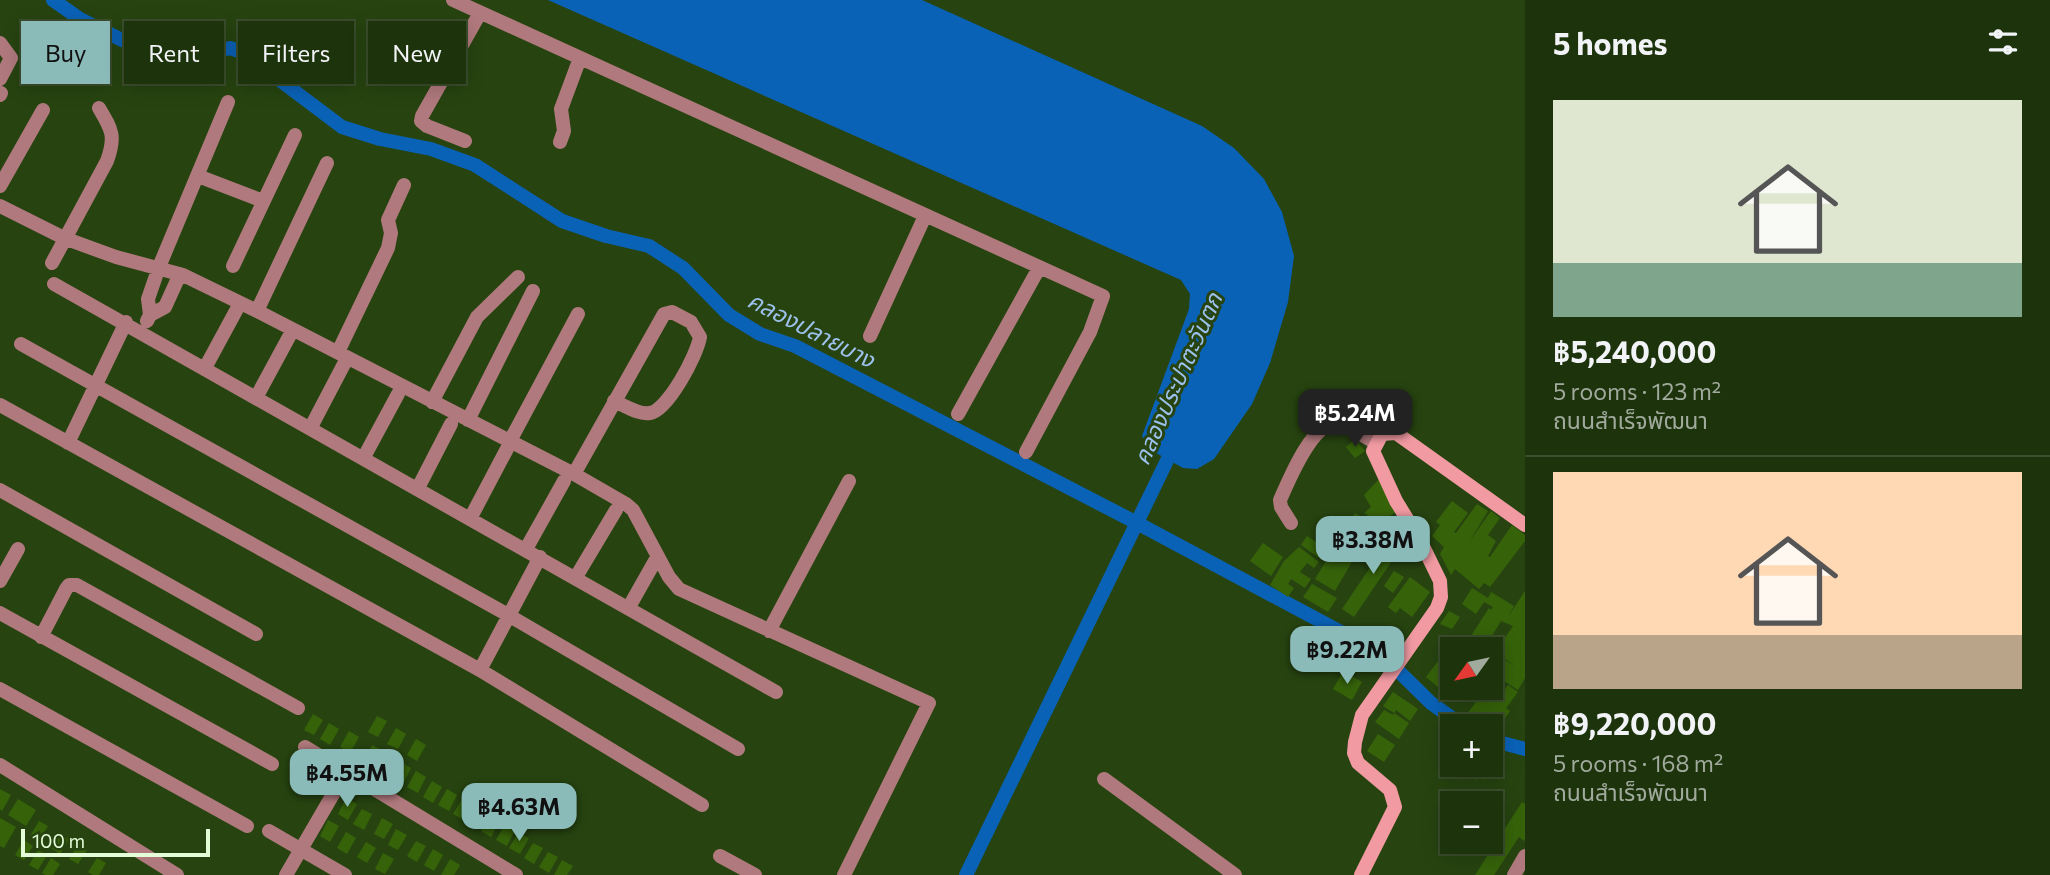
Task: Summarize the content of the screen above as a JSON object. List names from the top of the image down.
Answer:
{
  "water": ["คลองปลายบาง", "คลองประปาตะวันตก"],
  "scale_bar": "100 m",
  "north": "bottom left",
  "page": {
    "heading": "5 homes",
    "chip": [
      "Buy",
      "Rent",
      "Filters",
      "New"
    ],
    "list": [
      {
        "name": "฿5,240,000",
        "note": "5 rooms · 123 m² · ถนนสำเร็จพัฒนา"
      },
      {
        "name": "฿9,220,000",
        "note": "5 rooms · 168 m² · ถนนสำเร็จพัฒนา"
      }
    ],
    "price": [
      "฿5.24M",
      "฿3.38M",
      "฿9.22M",
      "฿4.55M",
      "฿4.63M"
    ],
    "map_buttons": ["+", "−"],
    "scale": "100 m"
  }
}
